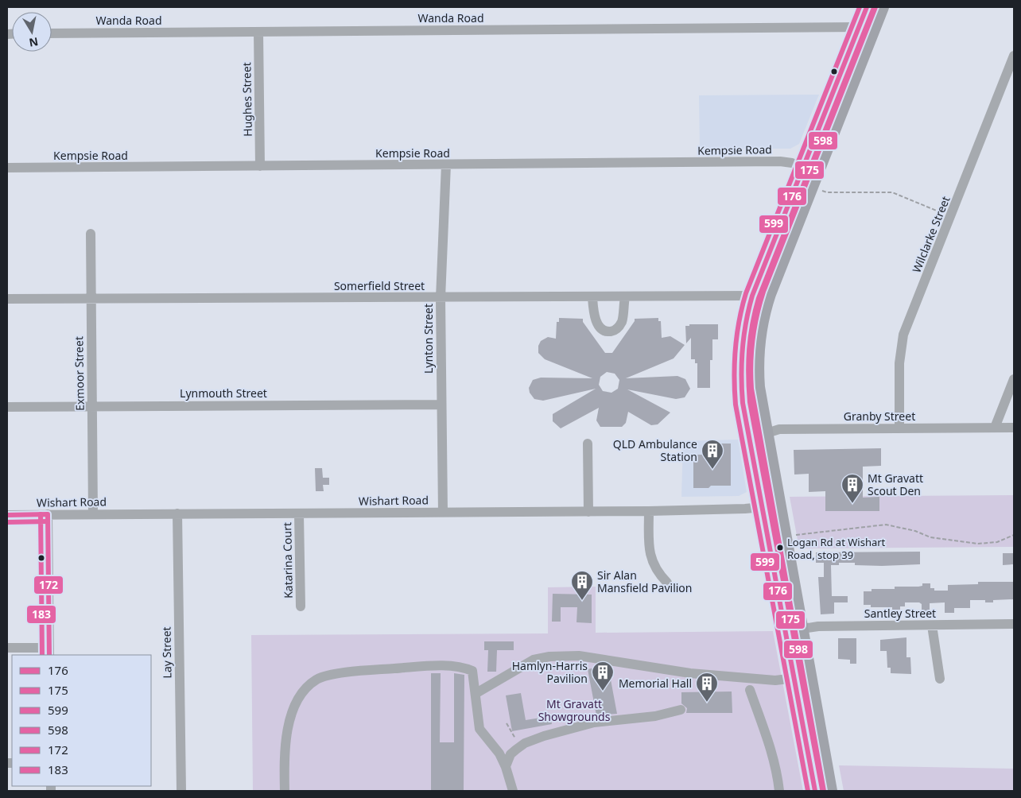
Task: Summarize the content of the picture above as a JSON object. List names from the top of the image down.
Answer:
{
  "streets": {
    "street": [
      "Wanda Road",
      "Hughes Street",
      "Kempsie Road",
      "Wilclarke Street",
      "Somerfield Street",
      "Lynton Street",
      "Exmoor Street",
      "Lynmouth Street",
      "Granby Street",
      "Wishart Road",
      "Katarina Court",
      "Santley Street",
      "Lay Street"
    ]
  },
  "crossings": [
    ["Wanda Road", "Hughes Street"],
    ["Hughes Street", "Kempsie Road"],
    ["Kempsie Road", "Lynton Street"],
    ["Wilclarke Street", "Granby Street"],
    ["Somerfield Street", "Lynton Street"],
    ["Somerfield Street", "Exmoor Street"],
    ["Lynton Street", "Lynmouth Street"],
    ["Lynton Street", "Wishart Road"],
    ["Exmoor Street", "Lynmouth Street"],
    ["Exmoor Street", "Wishart Road"],
    ["Wishart Road", "Katarina Court"],
    ["Wishart Road", "Lay Street"]
  ],
  "parks": ["Mt Gravatt Showgrounds"],
  "places": {
    "building": [
      "QLD Ambulance Station",
      "Mt Gravatt Scout Den",
      "Sir Alan Mansfield Pavilion",
      "Hamlyn-Harris Pavilion",
      "Memorial Hall"
    ],
    "other": ["Logan Rd at Wishart Road, stop 39"]
  },
  "lines": [
    "transit line 176",
    "transit line 599",
    "transit line 598",
    "transit line 175",
    "transit line 172",
    "transit line 183"
  ],
  "legend": [
    "176",
    "175",
    "599",
    "598",
    "172",
    "183"
  ],
  "north": "bottom"
}
